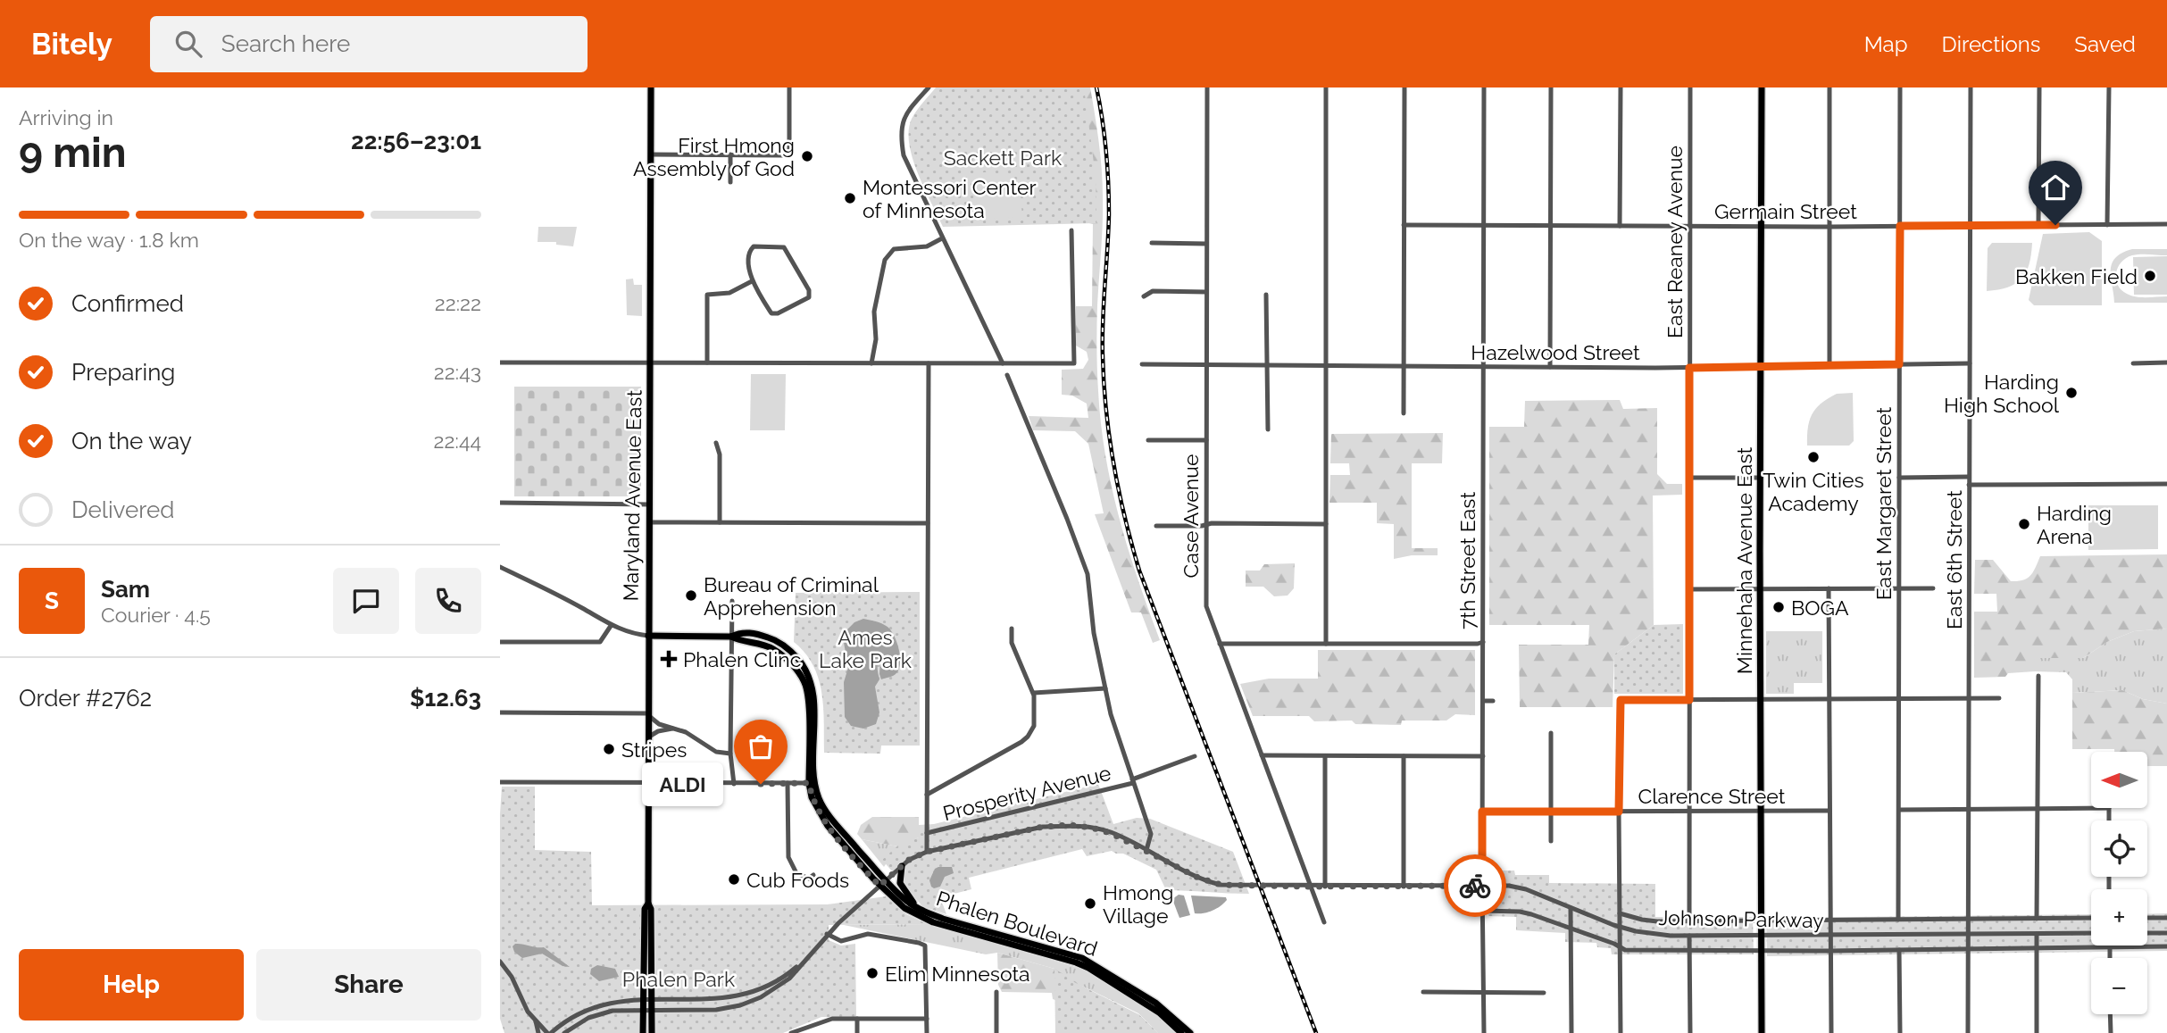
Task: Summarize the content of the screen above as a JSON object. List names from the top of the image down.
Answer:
{
  "streets": {
    "main road": ["Maryland Avenue East", "Minnehaha Avenue East", "Phalen Boulevard"],
    "street": [
      "Germain Street",
      "East Reaney Avenue",
      "Hazelwood Street",
      "East Margaret Street",
      "Case Avenue",
      "East 6th Street",
      "7th Street East",
      "Prosperity Avenue",
      "Clarence Street",
      "Johnson Parkway"
    ]
  },
  "crossings": [
    ["Germain Street", "East Reaney Avenue"],
    ["Germain Street", "East Margaret Street"],
    ["Germain Street", "East 6th Street"],
    ["Germain Street", "7th Street East"],
    ["Germain Street", "Minnehaha Avenue East"],
    ["East Reaney Avenue", "Hazelwood Street"],
    ["East Reaney Avenue", "Clarence Street"],
    ["East Reaney Avenue", "Johnson Parkway"],
    ["Hazelwood Street", "East Margaret Street"],
    ["Hazelwood Street", "Case Avenue"],
    ["Hazelwood Street", "East 6th Street"],
    ["Hazelwood Street", "7th Street East"],
    ["Hazelwood Street", "Minnehaha Avenue East"],
    ["Maryland Avenue East", "Johnson Parkway"],
    ["Maryland Avenue East", "Phalen Boulevard"],
    ["East Margaret Street", "Johnson Parkway"],
    ["Case Avenue", "Johnson Parkway"],
    ["East 6th Street", "Johnson Parkway"],
    ["7th Street East", "Clarence Street"],
    ["7th Street East", "Johnson Parkway"],
    ["Minnehaha Avenue East", "Clarence Street"],
    ["Minnehaha Avenue East", "Johnson Parkway"],
    ["Johnson Parkway", "Phalen Boulevard"]
  ],
  "parks": ["Sackett Park", "Ames Lake Park", "Phalen Park"],
  "places": {
    "other": [
      "First Hmong Assembly of God",
      "Montessori Center of Minnesota",
      "Bakken Field",
      "Harding High School",
      "Twin Cities Academy",
      "Harding Arena",
      "Bureau of Criminal Apprehension",
      "BOGA",
      "Stripes",
      "ALDI",
      "Cub Foods",
      "Hmong Village",
      "Elim Minnesota"
    ],
    "health": ["Phalen Clinc"]
  },
  "north": "left",
  "page": {
    "header": "Bitely",
    "search": "Search here",
    "nav": ["Map", "Directions", "Saved"],
    "heading": ["9 min", "Arriving in", "22:56–23:01"],
    "panel": [
      "Sam",
      "Courier · 4.5",
      "Order #2762",
      "$12.63"
    ],
    "bar": "On the way · 1.8 km",
    "list": [
      ["Confirmed", "22:22"],
      ["Preparing", "22:43"],
      ["On the way", "22:44"],
      "Delivered"
    ],
    "round": "S",
    "map_buttons": ["+", "−"],
    "bubble": "ALDI",
    "buttons": ["Help", "Share"]
  }
}
